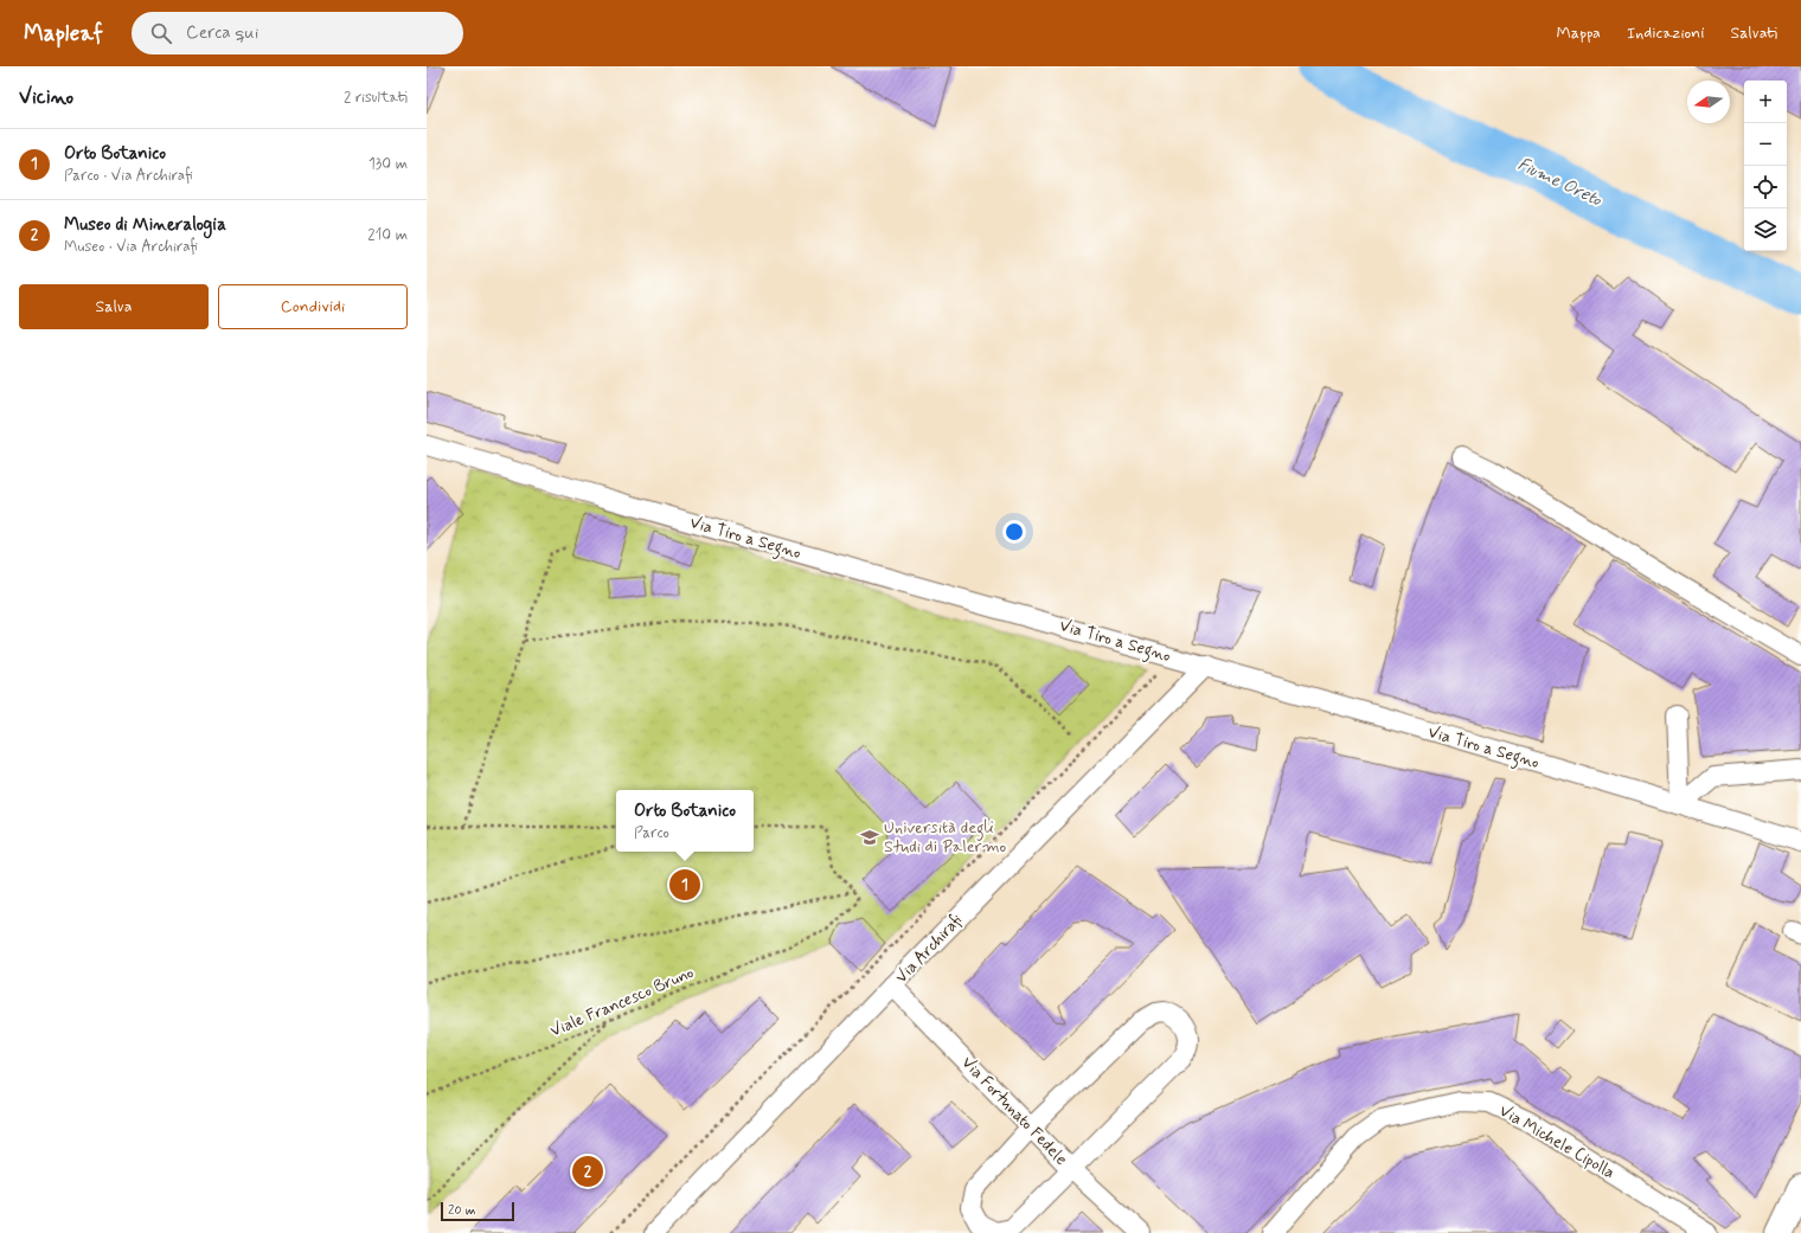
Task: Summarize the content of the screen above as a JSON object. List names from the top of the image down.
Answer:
{
  "streets": {
    "street": [
      "Via Tiro a Segno",
      "Via Archirafi",
      "Via Fortunato Fedele",
      "Via Michele Cipolla"
    ],
    "path": ["Viale Francesco Bruno"]
  },
  "crossings": [
    ["Via Tiro a Segno", "Via Archirafi"],
    ["Via Archirafi", "Via Fortunato Fedele"]
  ],
  "water": ["Fiume Oreto"],
  "places": {
    "school or university": ["Università degli Studi di Palermo"]
  },
  "scale_bar": "20 m",
  "north": "left",
  "page": {
    "header": "Mapleaf",
    "search": "Cerca qui",
    "nav": ["Mappa", "Indicazioni", "Salvati"],
    "heading": ["Vicino", "2 risultati"],
    "map_buttons": ["+", "−"],
    "list": [
      {
        "mark": "1",
        "name": "Orto Botanico",
        "note": "Parco · Via Archirafi",
        "value": "130 m"
      },
      {
        "mark": "2",
        "name": "Museo di Mineralogia",
        "note": "Museo · Via Archirafi",
        "value": "210 m"
      }
    ],
    "buttons": ["Salva", "Condividi"],
    "popup": ["Orto Botanico", "Parco"],
    "pins": ["1", "2"],
    "scale": "20 m"
  }
}
